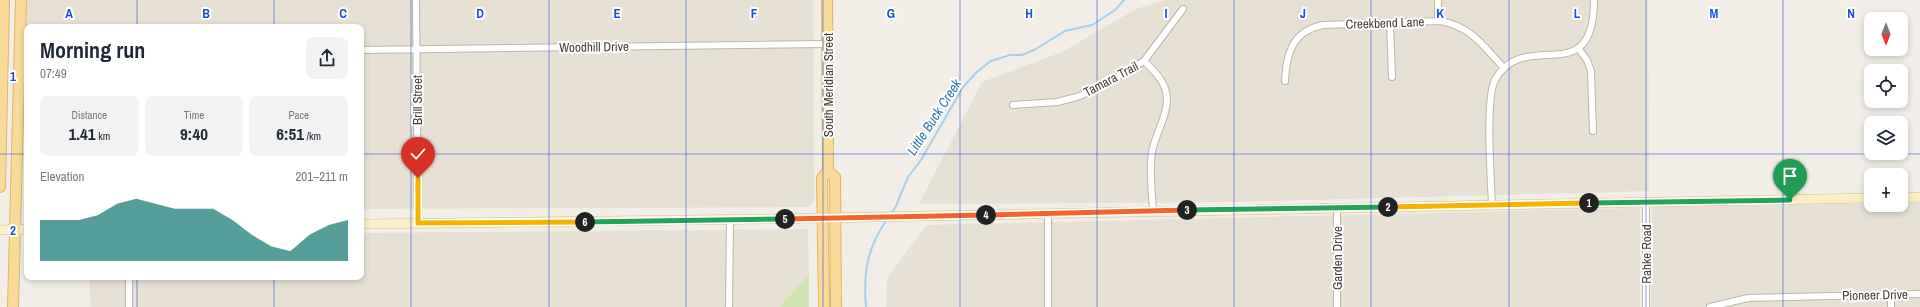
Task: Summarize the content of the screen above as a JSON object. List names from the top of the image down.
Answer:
{
  "streets": {
    "main road": ["South Meridian Street"],
    "street": [
      "Creekbend Lane",
      "Woodhill Drive",
      "Tamara Trail",
      "Brill Street",
      "Rahke Road",
      "Garden Drive",
      "Pioneer Drive"
    ]
  },
  "crossings": [
    ["Woodhill Drive", "South Meridian Street"],
    ["Woodhill Drive", "Brill Street"]
  ],
  "water": ["Little Buck Creek"],
  "north": "bottom",
  "page": {
    "map_buttons": "+",
    "heading": ["Morning run", "07:49"],
    "stats": [
      ["Distance", "1.41 km"],
      ["Time", "9:40"],
      ["Pace", "6:51 /km"]
    ],
    "chart": ["Elevation", "201–211 m"],
    "pins": [
      "1",
      "2",
      "3",
      "4",
      "5",
      "6"
    ]
  },
  "grid": {
    "columns": [
      "A",
      "B",
      "C",
      "D",
      "E",
      "F",
      "G",
      "H",
      "I",
      "J",
      "K",
      "L",
      "M",
      "N"
    ],
    "rows": ["1", "2"]
  }
}
